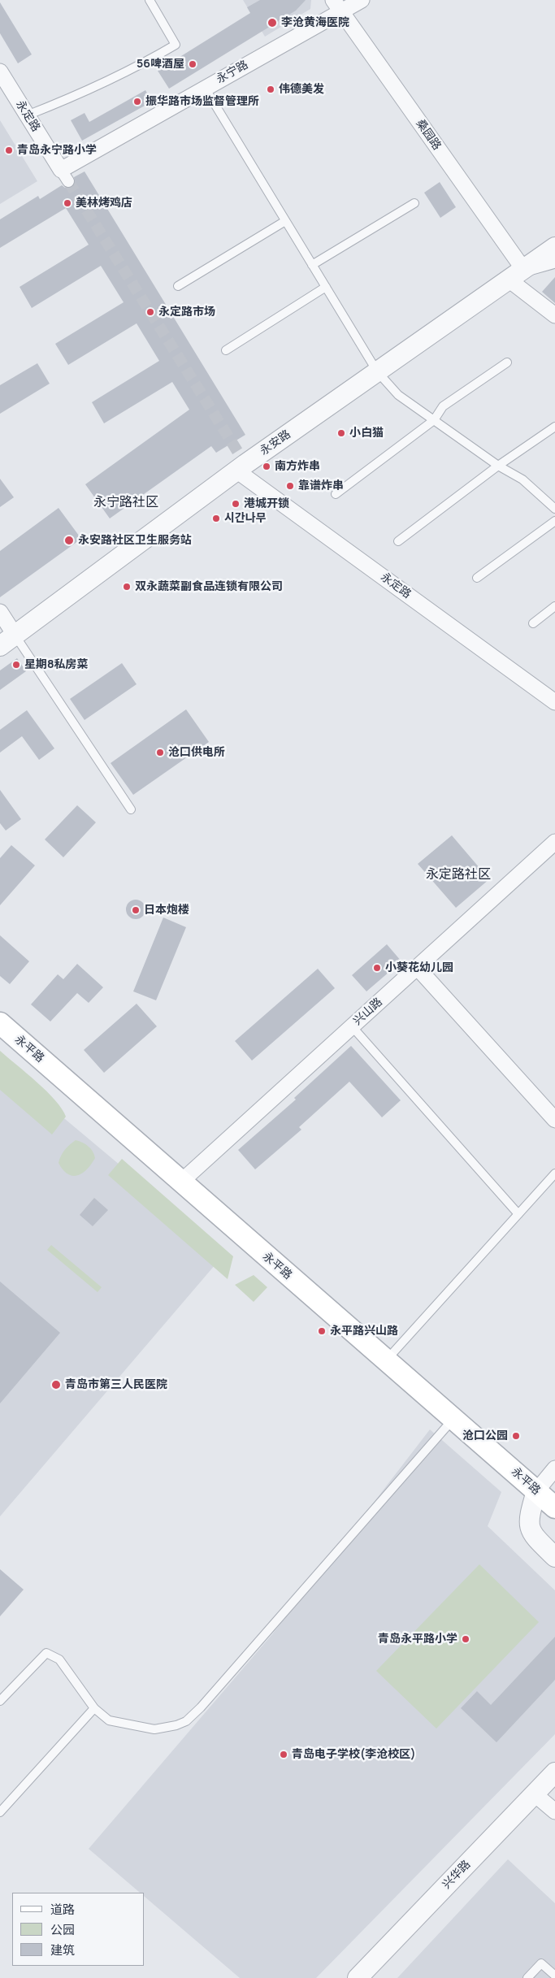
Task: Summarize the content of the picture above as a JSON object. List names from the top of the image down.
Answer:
{
  "streets": {
    "main road": ["永平路"],
    "street": [
      "永宁路",
      "永定路",
      "桑园路",
      "永安路",
      "兴山路",
      "兴华路"
    ]
  },
  "crossings": [
    ["永宁路", "永定路"],
    ["永宁路", "桑园路"],
    ["永定路", "永安路"],
    ["桑园路", "永安路"],
    ["兴山路", "永平路"]
  ],
  "districts": ["永宁路社区", "永定路社区"],
  "places": [
    "李沧黄海医院",
    "56啤酒屋",
    "伟德美发",
    "振华路市场监督管理所",
    "青岛永宁路小学",
    "美林烤鸡店",
    "永定路市场",
    "小白猫",
    "南方炸串",
    "靠谱炸串",
    "港城开锁",
    "시간나무",
    "永安路社区卫生服务站",
    "双永蔬菜副食品连锁有限公司",
    "星期8私房菜",
    "沧口供电所",
    "日本炮楼",
    "小葵花幼儿园",
    "永平路兴山路",
    "青岛市第三人民医院",
    "沧口公园",
    "青岛永平路小学",
    "青岛电子学校(李沧校区)"
  ],
  "legend": ["道路", "公园", "建筑"]
}
